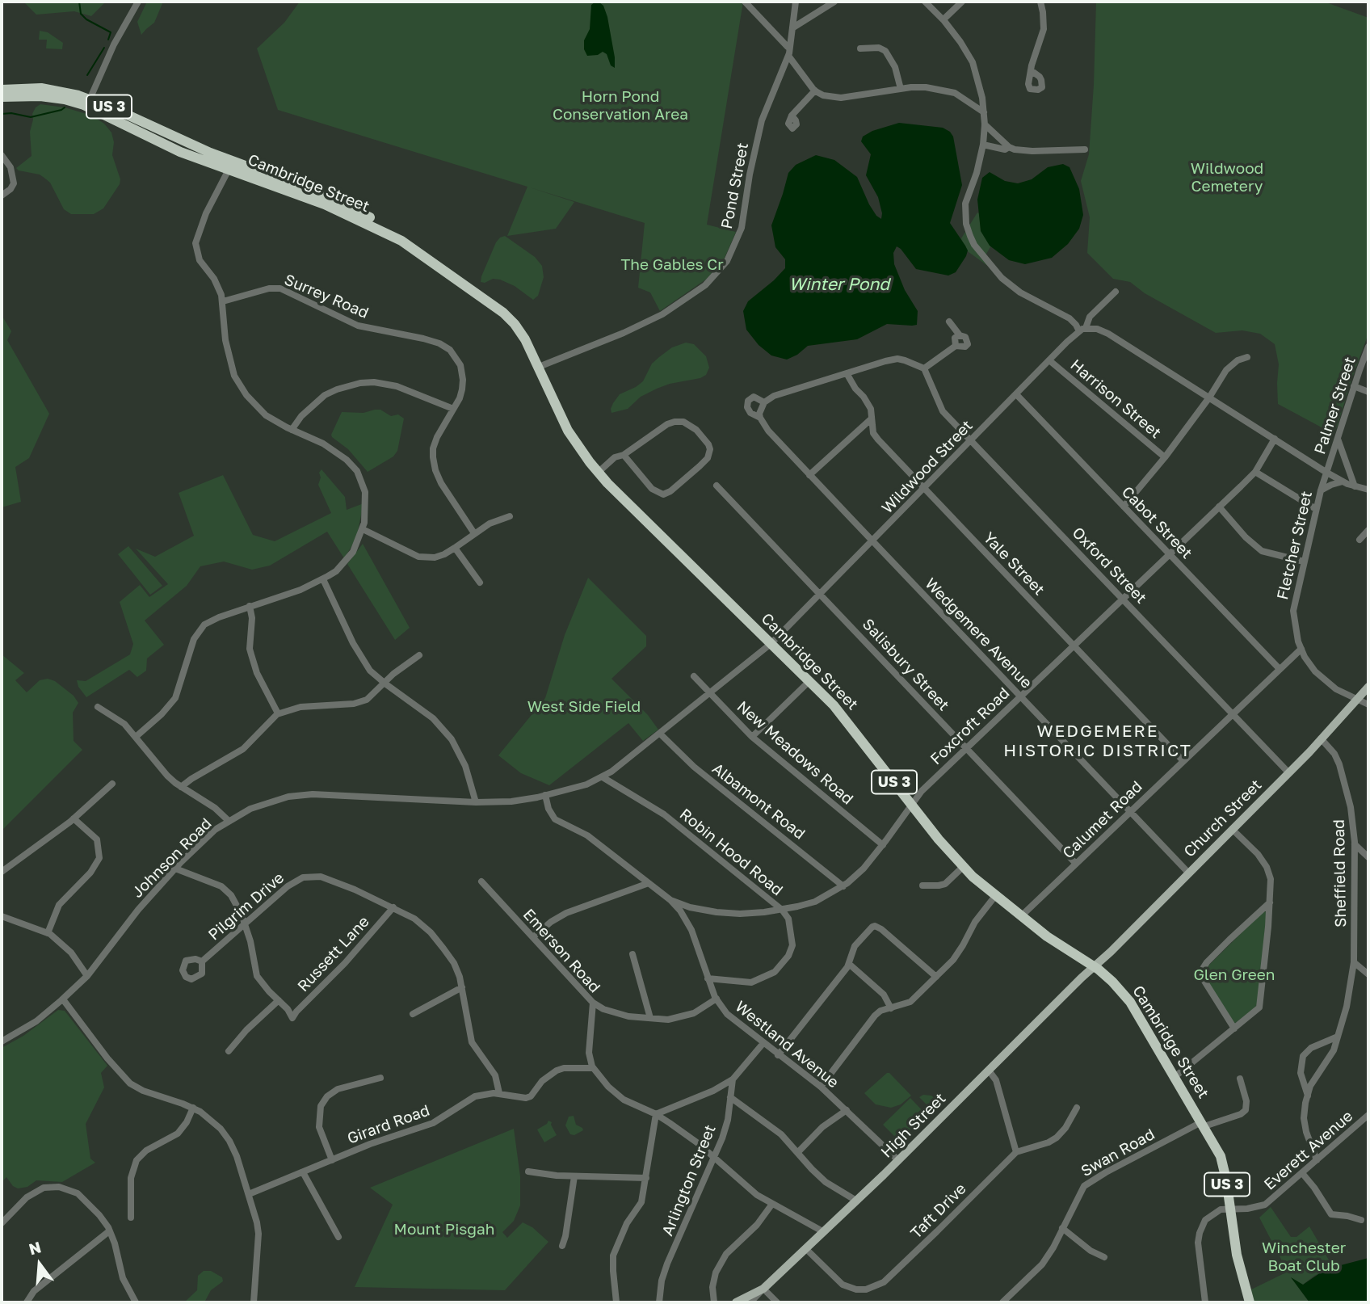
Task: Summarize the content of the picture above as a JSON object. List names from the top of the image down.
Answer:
{
  "streets": {
    "highway": ["US 3", "Cambridge Street"],
    "main road": ["Church Street", "High Street"],
    "street": [
      "Pond Street",
      "Surrey Road",
      "Harrison Street",
      "Palmer Street",
      "Wildwood Street",
      "Cabot Street",
      "Fletcher Street",
      "Yale Street",
      "Oxford Street",
      "Wedgemere Avenue",
      "Salisbury Street",
      "Foxcroft Road",
      "New Meadows Road",
      "Albamont Road",
      "Calumet Road",
      "Robin Hood Road",
      "Johnson Road",
      "Sheffield Road",
      "Pilgrim Drive",
      "Emerson Road",
      "Russett Lane",
      "Westland Avenue",
      "Girard Road",
      "Everett Avenue",
      "Swan Road",
      "Arlington Street",
      "Taft Drive"
    ]
  },
  "crossings": [
    ["US 3", "Cambridge Street"],
    ["Cambridge Street", "Pond Street"],
    ["Cambridge Street", "Wildwood Street"],
    ["Cambridge Street", "Foxcroft Road"],
    ["Cambridge Street", "Church Street"],
    ["Cambridge Street", "Calumet Road"],
    ["Cambridge Street", "High Street"],
    ["Cambridge Street", "Everett Avenue"],
    ["Cambridge Street", "Swan Road"],
    ["Harrison Street", "Wildwood Street"],
    ["Palmer Street", "Fletcher Street"],
    ["Wildwood Street", "Cabot Street"],
    ["Wildwood Street", "Yale Street"],
    ["Wildwood Street", "Oxford Street"],
    ["Wildwood Street", "Wedgemere Avenue"],
    ["Wildwood Street", "Salisbury Street"],
    ["Wildwood Street", "New Meadows Road"],
    ["Wildwood Street", "Albamont Road"],
    ["Wildwood Street", "Robin Hood Road"],
    ["Wildwood Street", "Johnson Road"],
    ["Wildwood Street", "Westland Avenue"],
    ["Cabot Street", "Foxcroft Road"],
    ["Cabot Street", "Calumet Road"],
    ["Fletcher Street", "Church Street"],
    ["Fletcher Street", "Calumet Road"],
    ["Yale Street", "Foxcroft Road"],
    ["Yale Street", "Calumet Road"],
    ["Oxford Street", "Foxcroft Road"],
    ["Oxford Street", "Church Street"],
    ["Oxford Street", "Calumet Road"],
    ["Wedgemere Avenue", "Foxcroft Road"],
    ["Wedgemere Avenue", "Church Street"],
    ["Wedgemere Avenue", "Calumet Road"],
    ["Salisbury Street", "Foxcroft Road"],
    ["Salisbury Street", "Calumet Road"],
    ["Foxcroft Road", "New Meadows Road"],
    ["Foxcroft Road", "Albamont Road"],
    ["Foxcroft Road", "Robin Hood Road"],
    ["Foxcroft Road", "Westland Avenue"],
    ["Church Street", "Sheffield Road"],
    ["Church Street", "High Street"],
    ["Robin Hood Road", "Westland Avenue"],
    ["Johnson Road", "Westland Avenue"],
    ["Pilgrim Drive", "Russett Lane"],
    ["Pilgrim Drive", "Girard Road"],
    ["Emerson Road", "Girard Road"],
    ["Westland Avenue", "High Street"],
    ["High Street", "Taft Drive"]
  ],
  "districts": ["WEDGEMERE HISTORIC DISTRICT"],
  "water": ["Winter Pond"],
  "parks": [
    "Horn Pond Conservation Area",
    "Wildwood Cemetery",
    "The Gables Cr",
    "West Side Field",
    "Glen Green",
    "Mount Pisgah",
    "Winchester Boat Club"
  ],
  "north": "top"
}
